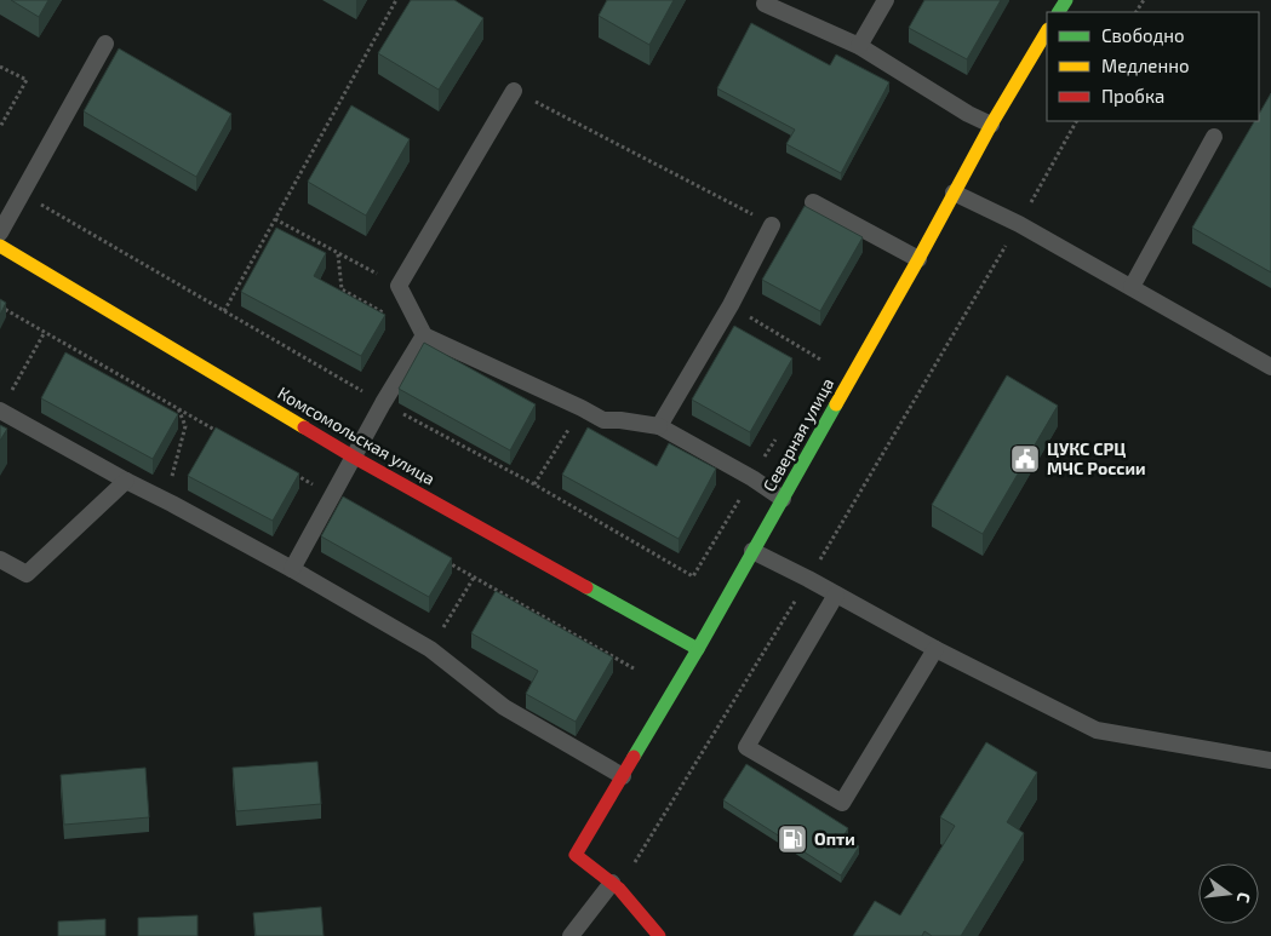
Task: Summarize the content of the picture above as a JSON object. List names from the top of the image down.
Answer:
{
  "streets": {
    "street": ["Северная улица", "Комсомольская улица"]
  },
  "crossings": [
    ["Северная улица", "Комсомольская улица"]
  ],
  "places": {
    "public building": ["ЦУКС СРЦ МЧС России"],
    "fuel station": ["Опти"]
  },
  "legend": ["Свободно", "Медленно", "Пробка"],
  "north": "right"
}
